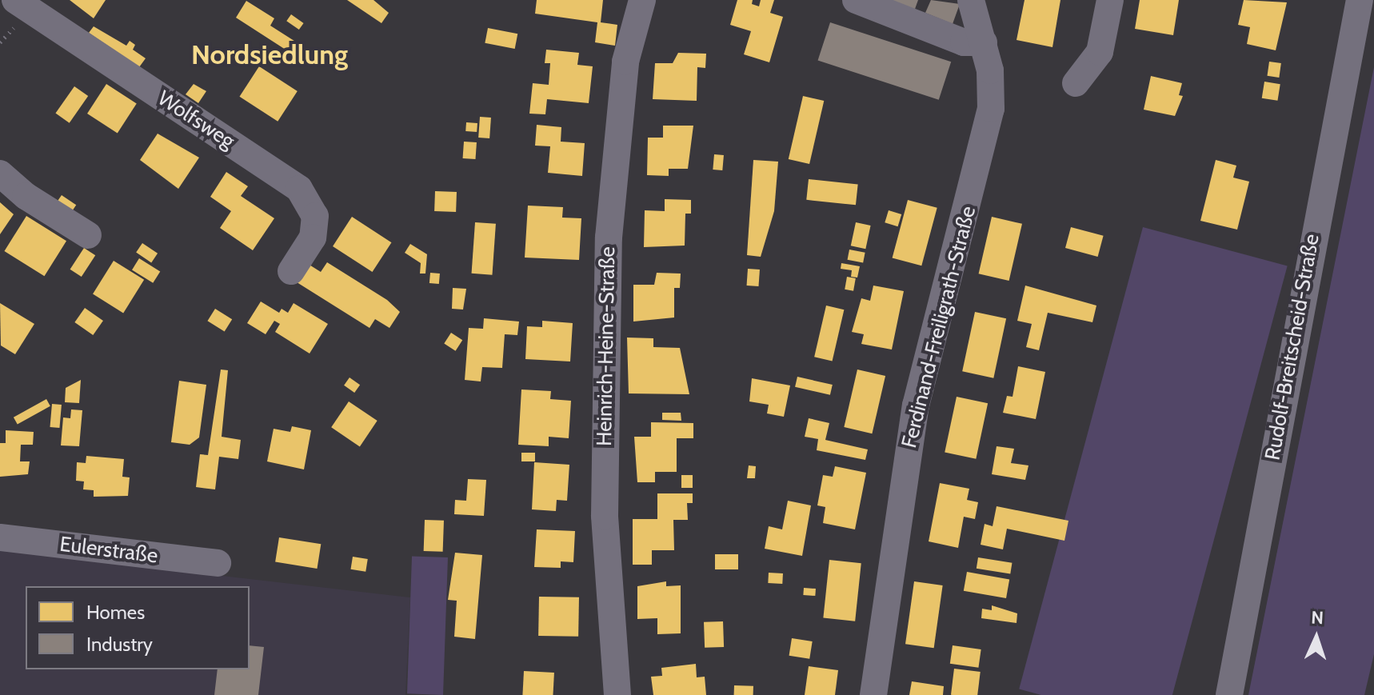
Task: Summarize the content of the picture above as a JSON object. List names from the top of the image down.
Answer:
{
  "streets": {
    "street": [
      "Wolfsweg",
      "Ferdinand-Freiligrath-Straße",
      "Heinrich-Heine-Straße",
      "Rudolf-Breitscheid-Straße",
      "Eulerstraße"
    ]
  },
  "districts": ["Nordsiedlung"],
  "legend": ["Homes", "Industry"],
  "north": "top"
}
